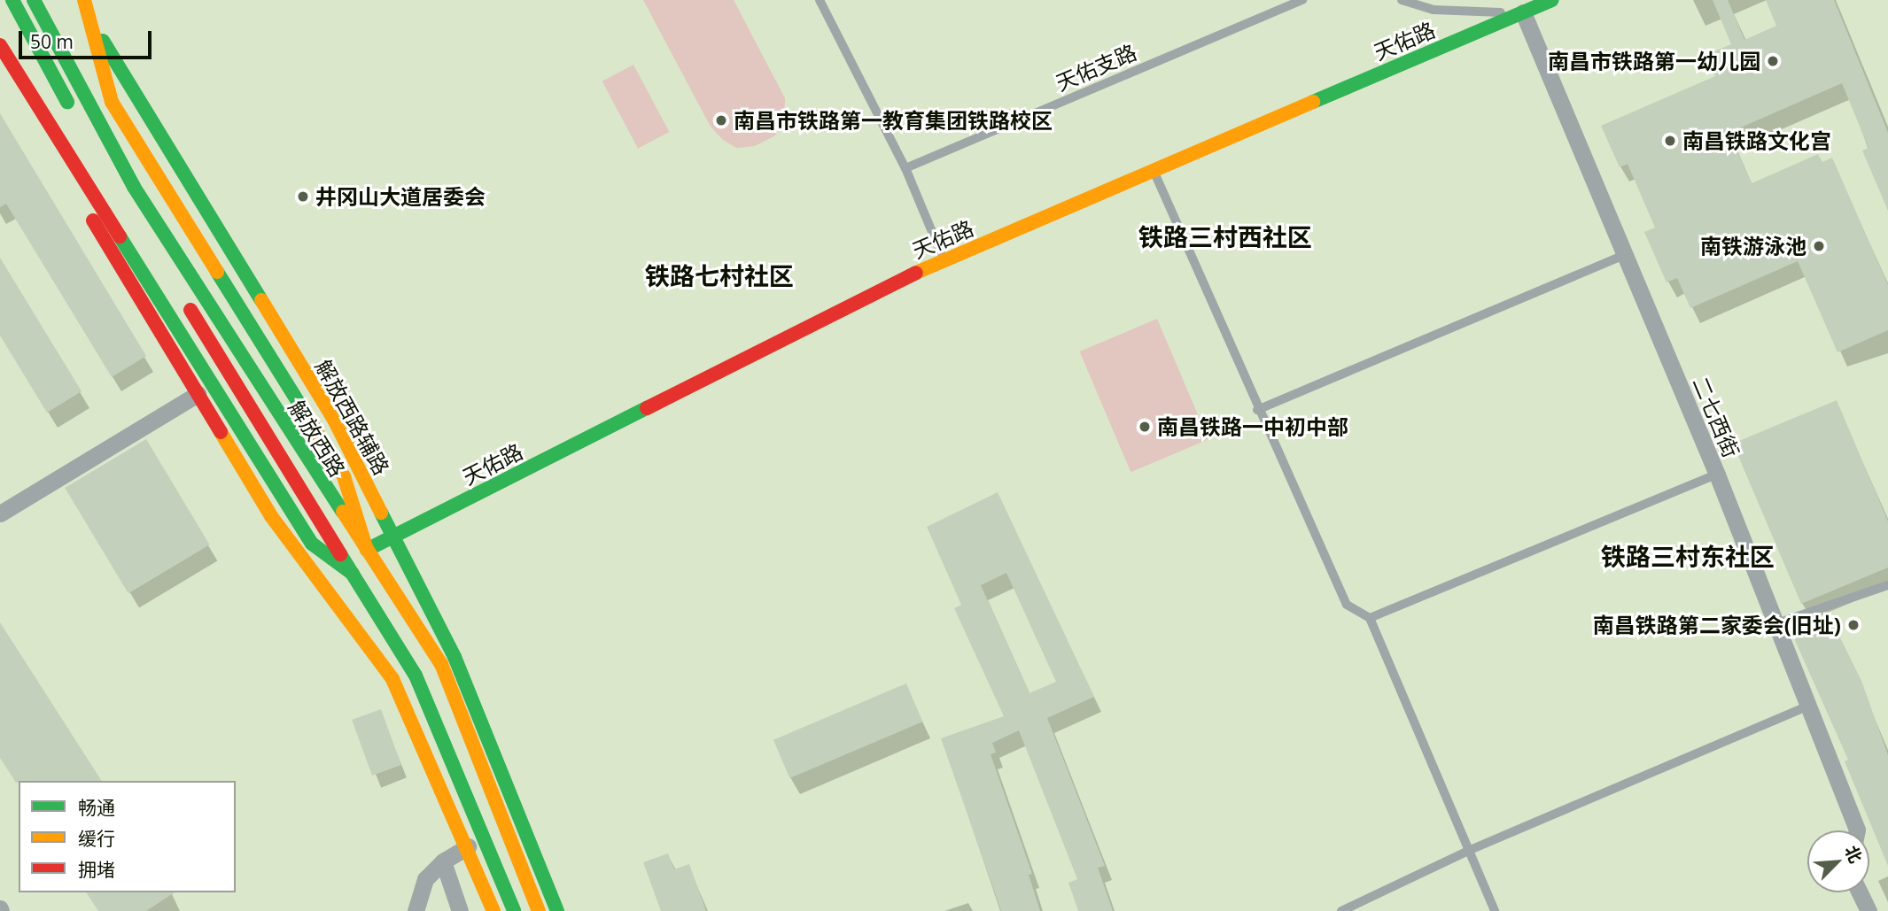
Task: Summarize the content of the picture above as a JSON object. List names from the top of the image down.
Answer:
{
  "streets": {
    "main road": ["天佑路", "解放西路辅路", "解放西路"],
    "street": ["二七西街"],
    "lane": ["天佑支路"]
  },
  "crossings": [
    ["天佑路", "解放西路辅路"],
    ["天佑路", "二七西街"],
    ["天佑路", "解放西路"]
  ],
  "districts": ["铁路三村西社区", "铁路七村社区", "铁路三村东社区"],
  "places": [
    "南昌市铁路第一幼儿园",
    "南昌市铁路第一教育集团铁路校区",
    "南昌铁路文化宫",
    "井冈山大道居委会",
    "南铁游泳池",
    "南昌铁路一中初中部",
    "南昌铁路第二家委会(旧址)"
  ],
  "legend": ["畅通", "缓行", "拥堵"],
  "scale_bar": "50 m",
  "north": "top right"
}
